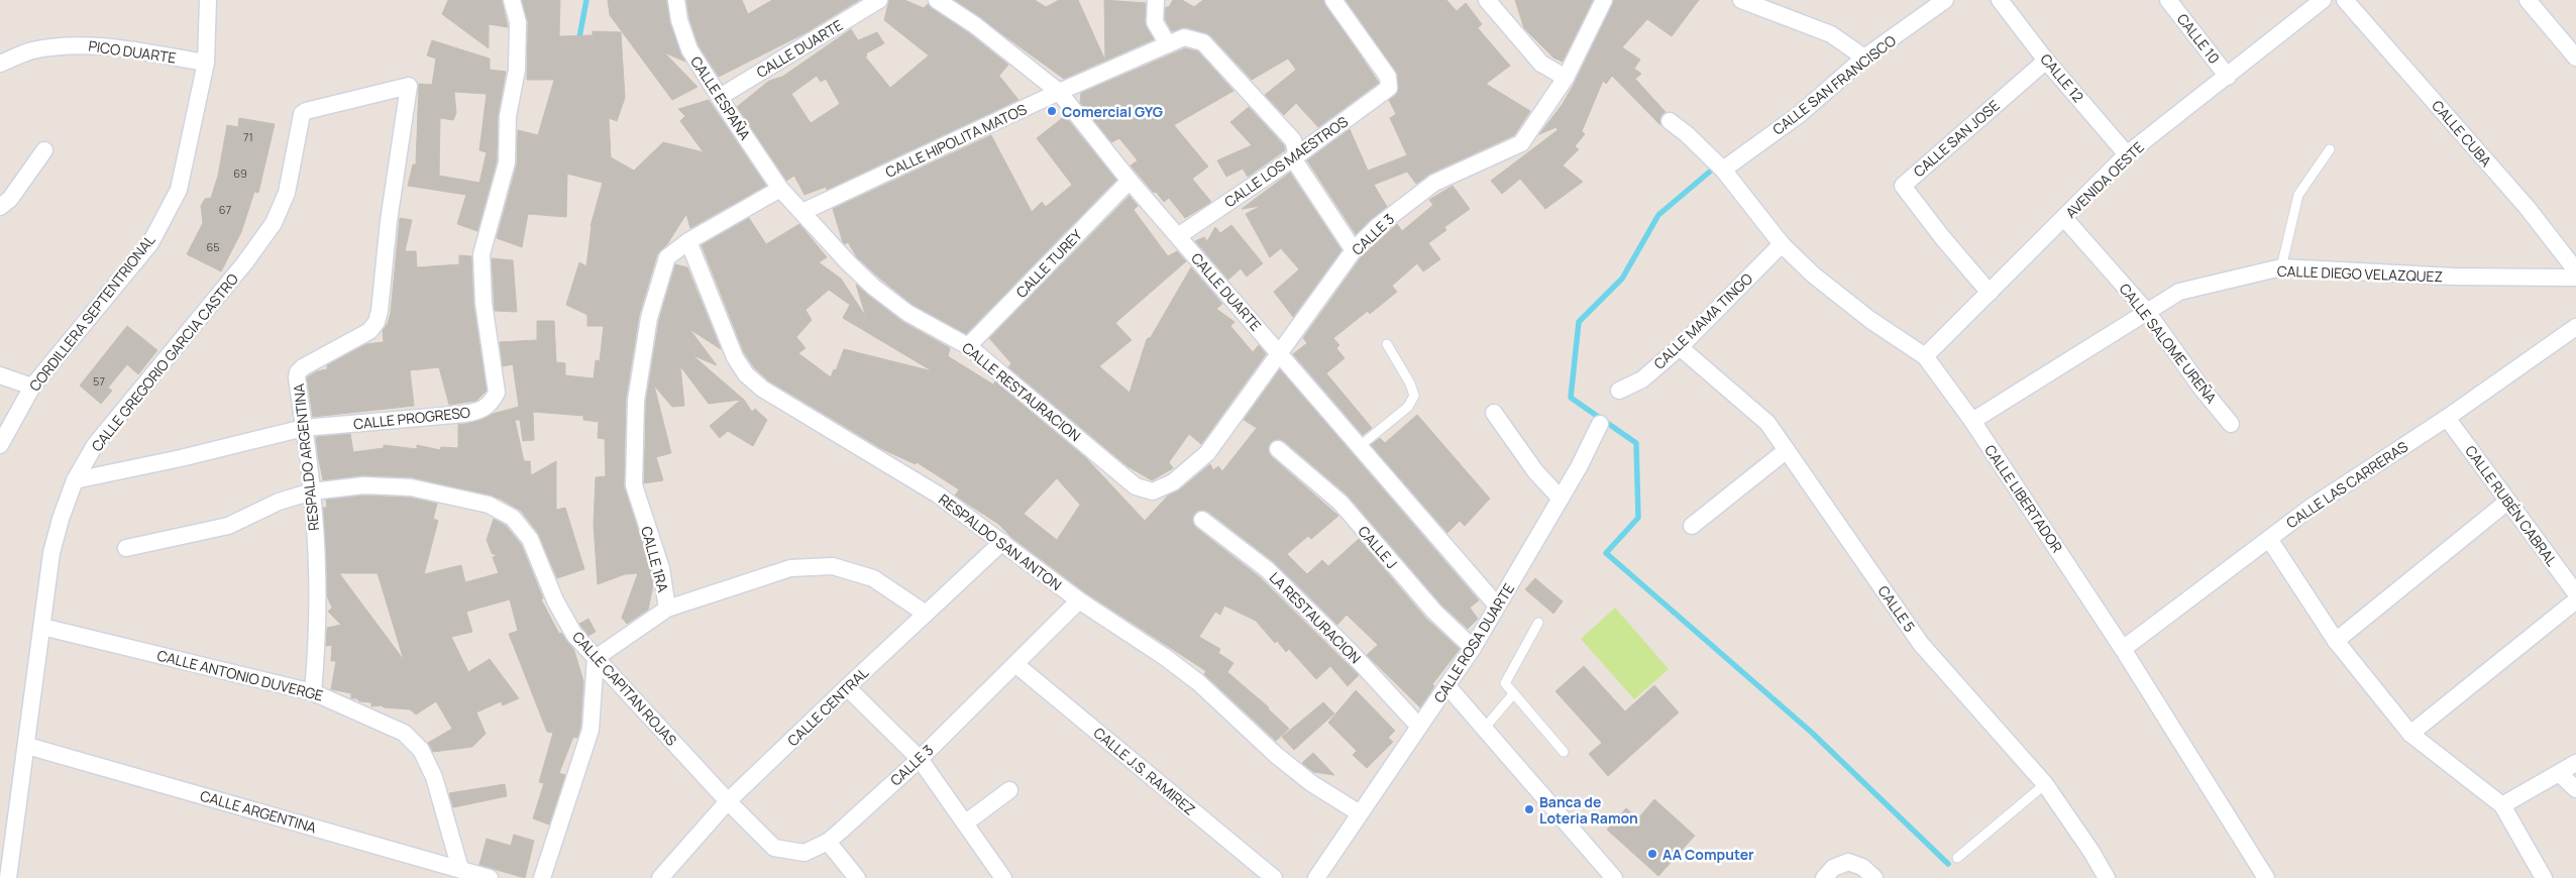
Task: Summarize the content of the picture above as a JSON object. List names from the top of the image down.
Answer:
{
  "streets": {
    "street": [
      "CALLE 10",
      "CALLE DUARTE",
      "PICO DUARTE",
      "CALLE 12",
      "CALLE SAN FRANCISCO",
      "CALLE ESPAÑA",
      "CALLE CUBA",
      "CALLE SAN JOSE",
      "CALLE HIPOLITA MATOS",
      "CALLE LOS MAESTROS",
      "AVENIDA OESTE",
      "CALLE 3",
      "CALLE TUREY",
      "CALLE DIEGO VELAZQUEZ",
      "CORDILLERA SEPTENTRIONAL",
      "CALLE MAMA TINGO",
      "CALLE SALOME UREÑA",
      "CALLE GREGORIO GARCIA CASTRO",
      "CALLE RESTAURACION",
      "CALLE PROGRESO",
      "RESPALDO ARGENTINA",
      "CALLE LAS CARRERAS",
      "CALLE LIBERTADOR",
      "CALLE RUBÉN CABRAL",
      "RESPALDO SAN ANTON",
      "CALLE J",
      "CALLE 1RA",
      "CALLE 5",
      "LA RESTAURACION",
      "CALLE ROSA DUARTE",
      "CALLE ANTONIO DUVERGE",
      "CALLE CAPITAN ROJAS",
      "CALLE CENTRAL",
      "CALLE J.S. RAMIREZ",
      "CALLE ARGENTINA"
    ]
  },
  "crossings": [
    ["CALLE 10", "AVENIDA OESTE"],
    ["CALLE DUARTE", "CALLE ESPAÑA"],
    ["CALLE DUARTE", "CALLE HIPOLITA MATOS"],
    ["CALLE DUARTE", "CALLE LOS MAESTROS"],
    ["CALLE DUARTE", "CALLE 3"],
    ["CALLE DUARTE", "CALLE TUREY"],
    ["CALLE DUARTE", "CALLE ROSA DUARTE"],
    ["PICO DUARTE", "CORDILLERA SEPTENTRIONAL"],
    ["CALLE 12", "CALLE SAN JOSE"],
    ["CALLE 12", "AVENIDA OESTE"],
    ["CALLE SAN FRANCISCO", "CALLE LIBERTADOR"],
    ["CALLE ESPAÑA", "CALLE RESTAURACION"],
    ["CALLE SAN JOSE", "AVENIDA OESTE"],
    ["CALLE HIPOLITA MATOS", "CALLE LOS MAESTROS"],
    ["CALLE HIPOLITA MATOS", "CALLE 3"],
    ["CALLE HIPOLITA MATOS", "CALLE RESTAURACION"],
    ["AVENIDA OESTE", "CALLE SALOME UREÑA"],
    ["AVENIDA OESTE", "CALLE LIBERTADOR"],
    ["CALLE 3", "CALLE RESTAURACION"],
    ["CALLE 3", "RESPALDO SAN ANTON"],
    ["CALLE 3", "CALLE CAPITAN ROJAS"],
    ["CALLE 3", "CALLE CENTRAL"],
    ["CALLE 3", "CALLE J.S. RAMIREZ"],
    ["CALLE TUREY", "CALLE RESTAURACION"],
    ["CALLE DIEGO VELAZQUEZ", "CALLE SALOME UREÑA"],
    ["CALLE DIEGO VELAZQUEZ", "CALLE LIBERTADOR"],
    ["CALLE MAMA TINGO", "CALLE LIBERTADOR"],
    ["CALLE MAMA TINGO", "CALLE 5"],
    ["CALLE GREGORIO GARCIA CASTRO", "CALLE PROGRESO"],
    ["CALLE GREGORIO GARCIA CASTRO", "RESPALDO ARGENTINA"],
    ["CALLE GREGORIO GARCIA CASTRO", "CALLE ANTONIO DUVERGE"],
    ["CALLE GREGORIO GARCIA CASTRO", "CALLE ARGENTINA"],
    ["CALLE PROGRESO", "RESPALDO ARGENTINA"],
    ["RESPALDO ARGENTINA", "CALLE ANTONIO DUVERGE"],
    ["RESPALDO ARGENTINA", "CALLE CAPITAN ROJAS"],
    ["CALLE LAS CARRERAS", "CALLE LIBERTADOR"],
    ["CALLE LAS CARRERAS", "CALLE RUBÉN CABRAL"],
    ["RESPALDO SAN ANTON", "CALLE 1RA"],
    ["RESPALDO SAN ANTON", "CALLE ROSA DUARTE"],
    ["RESPALDO SAN ANTON", "CALLE CENTRAL"],
    ["CALLE J", "CALLE ROSA DUARTE"],
    ["CALLE 1RA", "CALLE CAPITAN ROJAS"],
    ["LA RESTAURACION", "CALLE ROSA DUARTE"],
    ["CALLE ANTONIO DUVERGE", "CALLE ARGENTINA"],
    ["CALLE CAPITAN ROJAS", "CALLE CENTRAL"]
  ],
  "places": ["Comercial GYG", "Banca de Loteria Ramon", "AA Computer"],
  "house_numbers": [
    "71",
    "69",
    "67",
    "65",
    "57"
  ]
}
